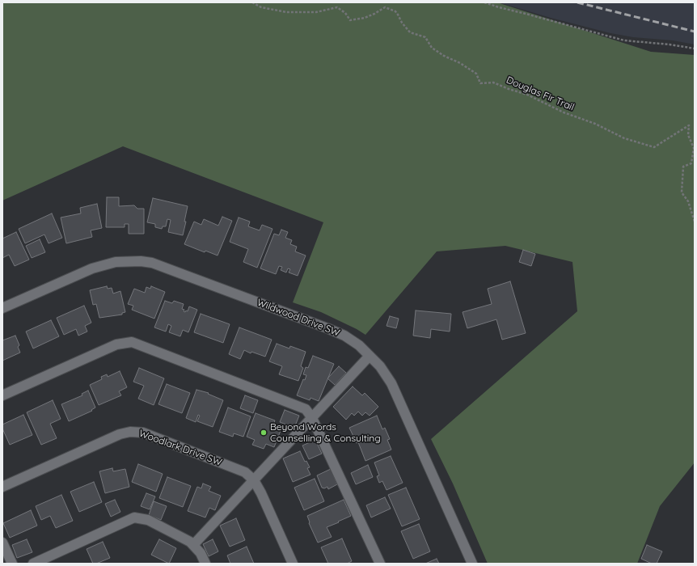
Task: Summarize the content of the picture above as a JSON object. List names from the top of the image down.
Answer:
{
  "streets": {
    "street": ["Wildwood Drive SW", "Woodlark Drive SW"],
    "path": ["Douglas Fir Trail"]
  },
  "places": ["Beyond Words Counselling & Consulting"]
}
